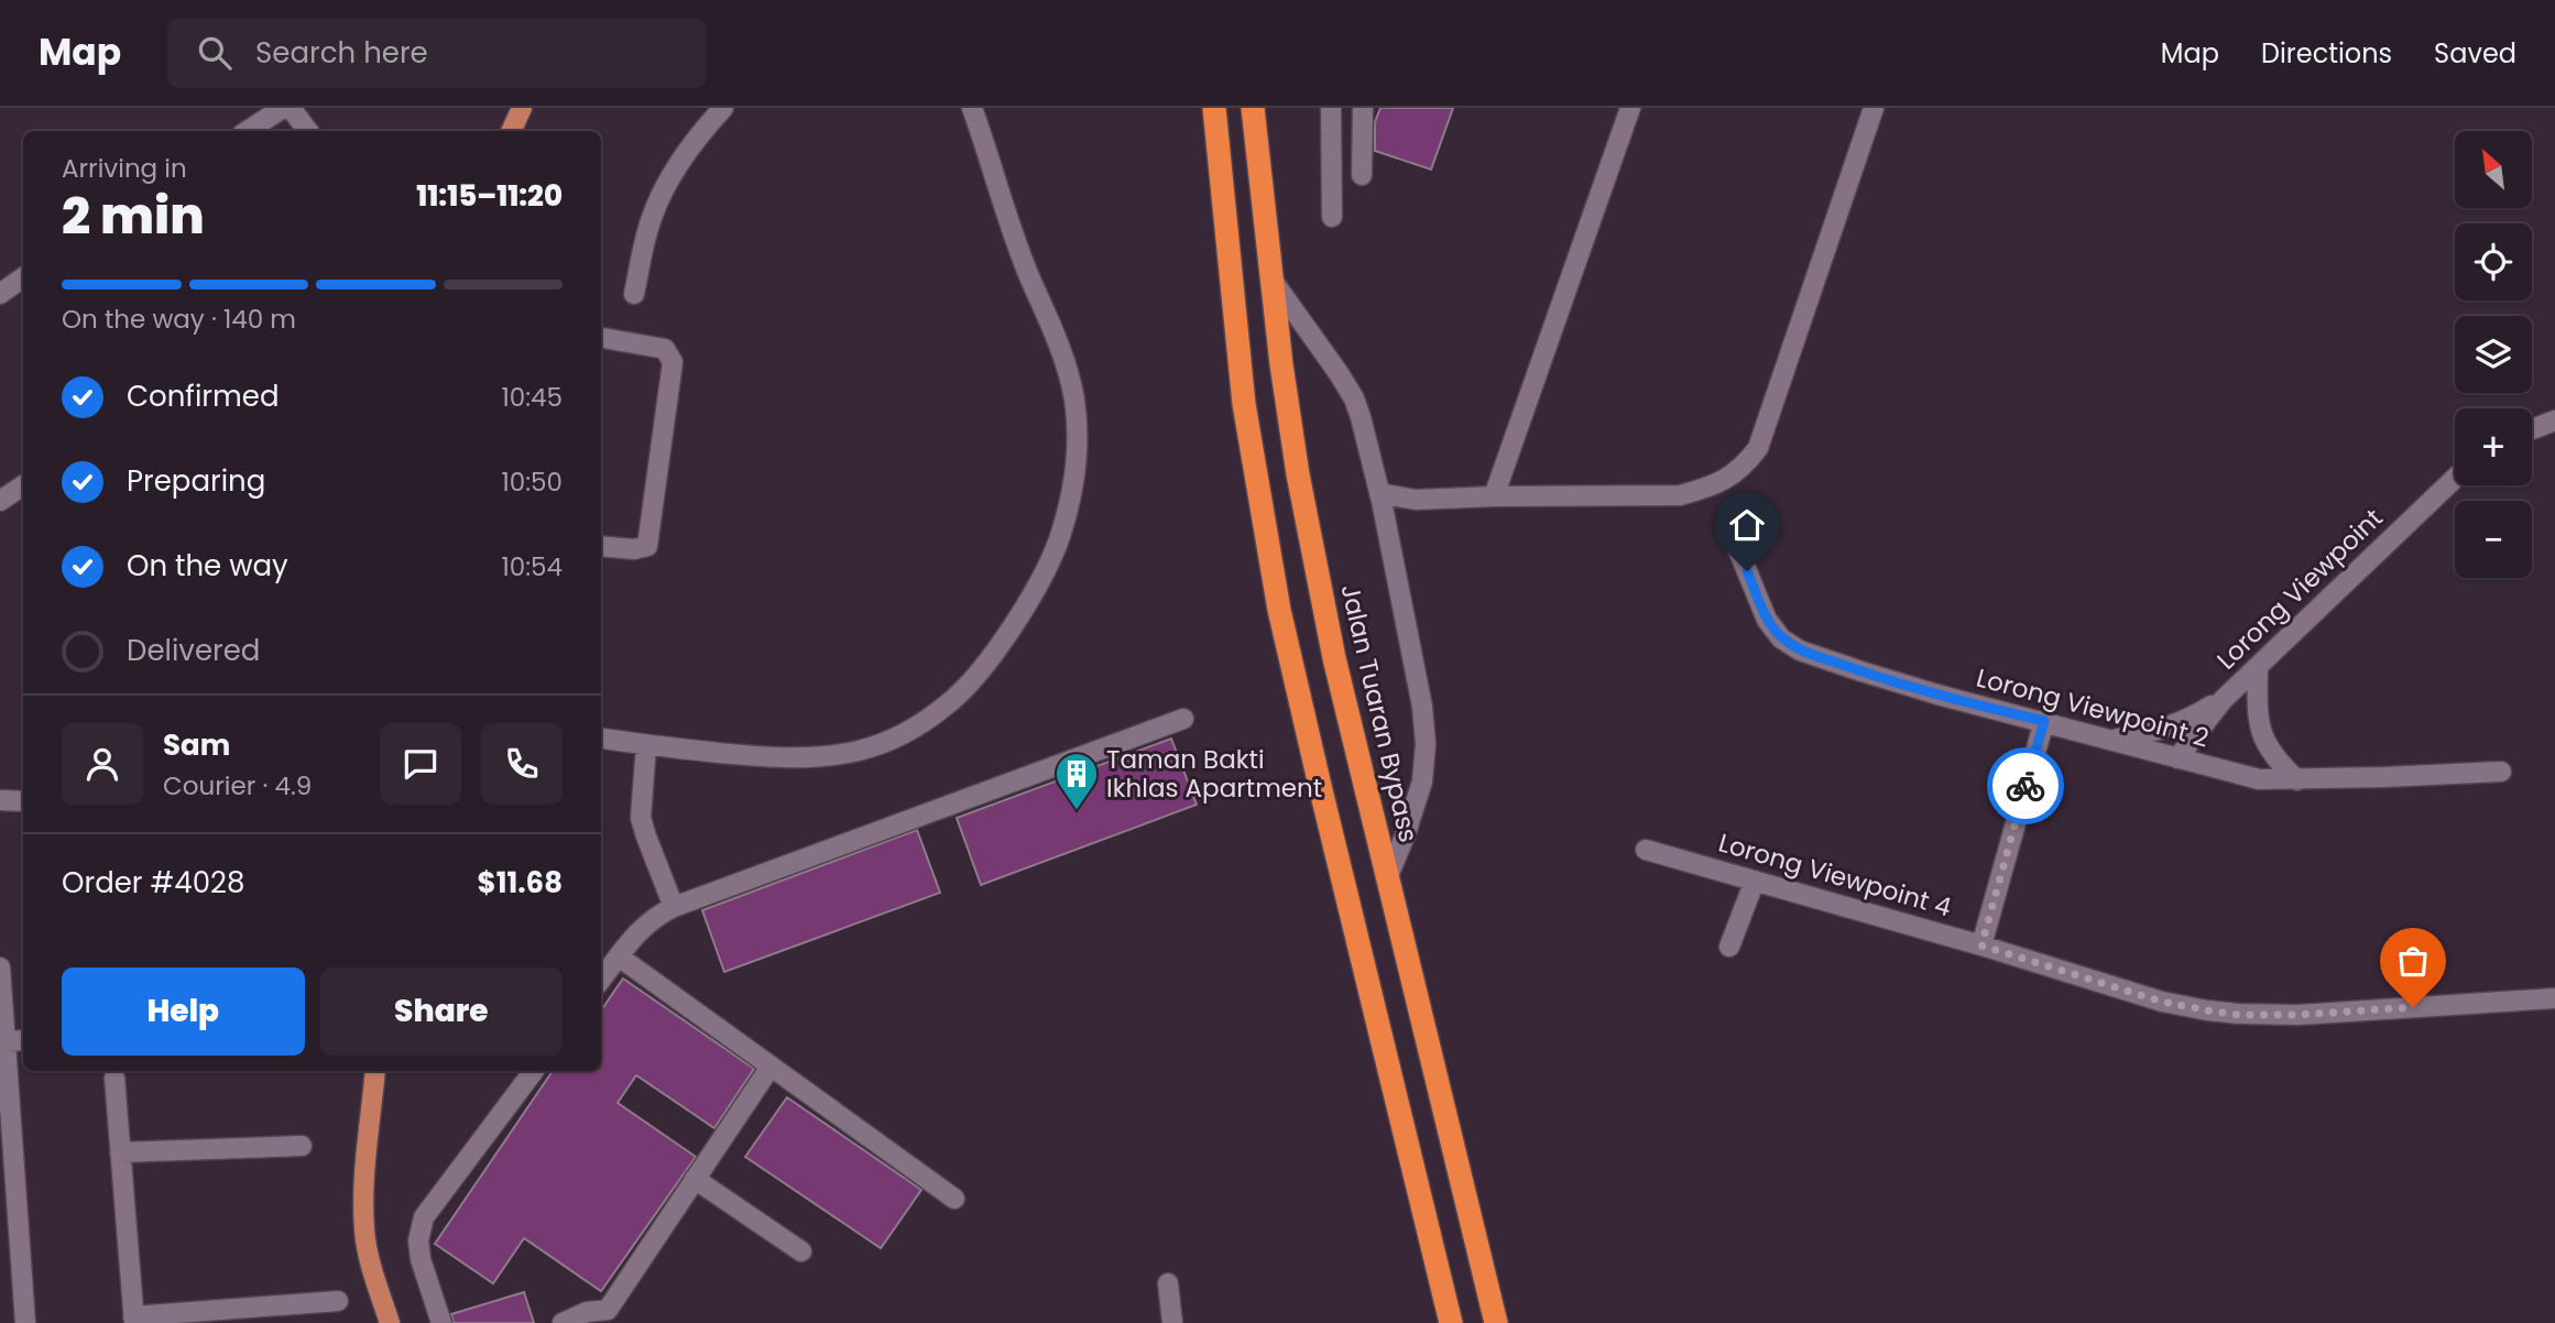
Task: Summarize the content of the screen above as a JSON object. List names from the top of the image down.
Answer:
{
  "streets": {
    "highway": ["Jalan Tuaran Bypass"],
    "street": ["Lorong Viewpoint", "Lorong Viewpoint 2", "Lorong Viewpoint 4"]
  },
  "crossings": [
    ["Lorong Viewpoint", "Lorong Viewpoint 2"]
  ],
  "places": {
    "building": ["Taman Bakti Ikhlas Apartment"]
  },
  "north": "top left",
  "page": {
    "header": "Map",
    "search": "Search here",
    "nav": ["Map", "Directions", "Saved"],
    "map_buttons": ["+", "−"],
    "heading": ["2 min", "Arriving in", "11:15–11:20"],
    "panel": [
      "Sam",
      "Courier · 4.9",
      "Order #4028",
      "$11.68"
    ],
    "bar": "On the way · 140 m",
    "list": [
      ["Confirmed", "10:45"],
      ["Preparing", "10:50"],
      ["On the way", "10:54"],
      "Delivered"
    ],
    "buttons": ["Help", "Share"]
  }
}
